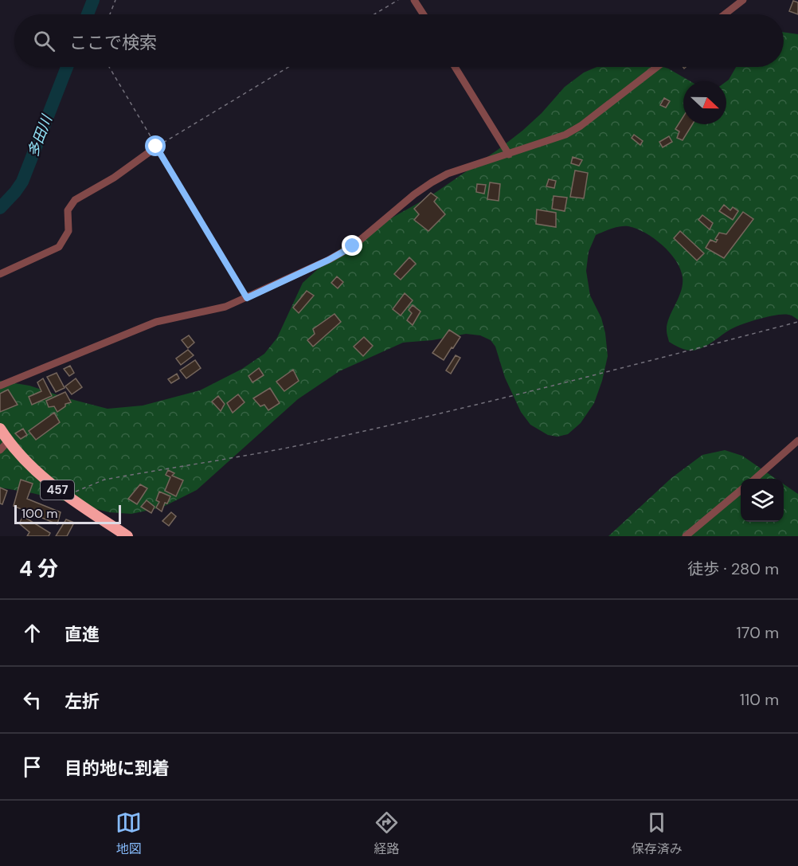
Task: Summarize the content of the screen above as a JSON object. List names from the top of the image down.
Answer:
{
  "streets": {
    "highway": ["457"]
  },
  "water": ["多田川"],
  "scale_bar": "100 m",
  "north": "right",
  "page": {
    "search": "ここで検索",
    "scale": "100 m",
    "heading": ["4 分", "徒歩 · 280 m"],
    "list": [
      ["直進", "170 m"],
      ["左折", "110 m"],
      "目的地に到着"
    ],
    "nav": ["地図", "経路", "保存済み"]
  }
}
